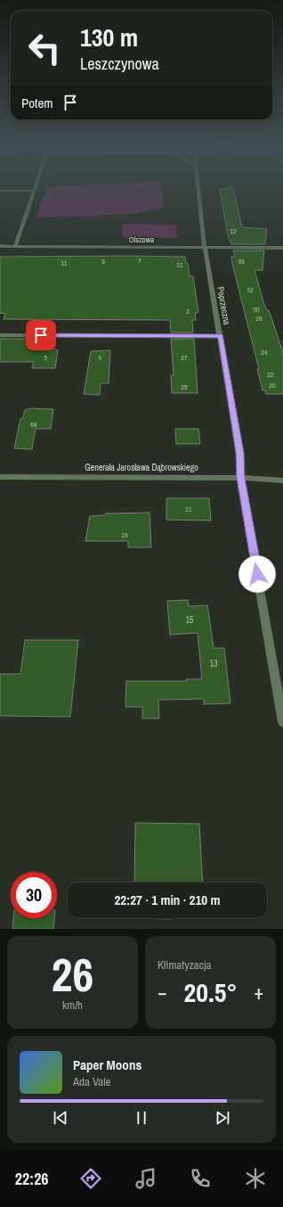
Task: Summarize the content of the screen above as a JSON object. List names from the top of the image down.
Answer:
{
  "streets": {
    "street": ["Olszowa", "Poprzeczna", "Generała Jarosława Dąbrowskiego"]
  },
  "crossings": [
    ["Olszowa", "Poprzeczna"],
    ["Poprzeczna", "Generała Jarosława Dąbrowskiego"]
  ],
  "house_numbers": [
    "12",
    "7",
    "9",
    "38",
    "11",
    "31",
    "32",
    "30",
    "2",
    "28",
    "24",
    "5",
    "3",
    "27",
    "22",
    "20",
    "25",
    "68",
    "21",
    "19",
    "15",
    "13"
  ],
  "page": {
    "turn": ["130 m", "Leszczynowa"],
    "then": "Potem",
    "limit": "30",
    "trip": "22:27 · 1 min · 210 m",
    "tile": [
      ["26", "km/h"],
      "Klimatyzacja"
    ],
    "heat": ["−", "20.5°", "+"],
    "song": ["Paper Moons", "Ada Vale"],
    "tabs": "22:26"
  }
}
